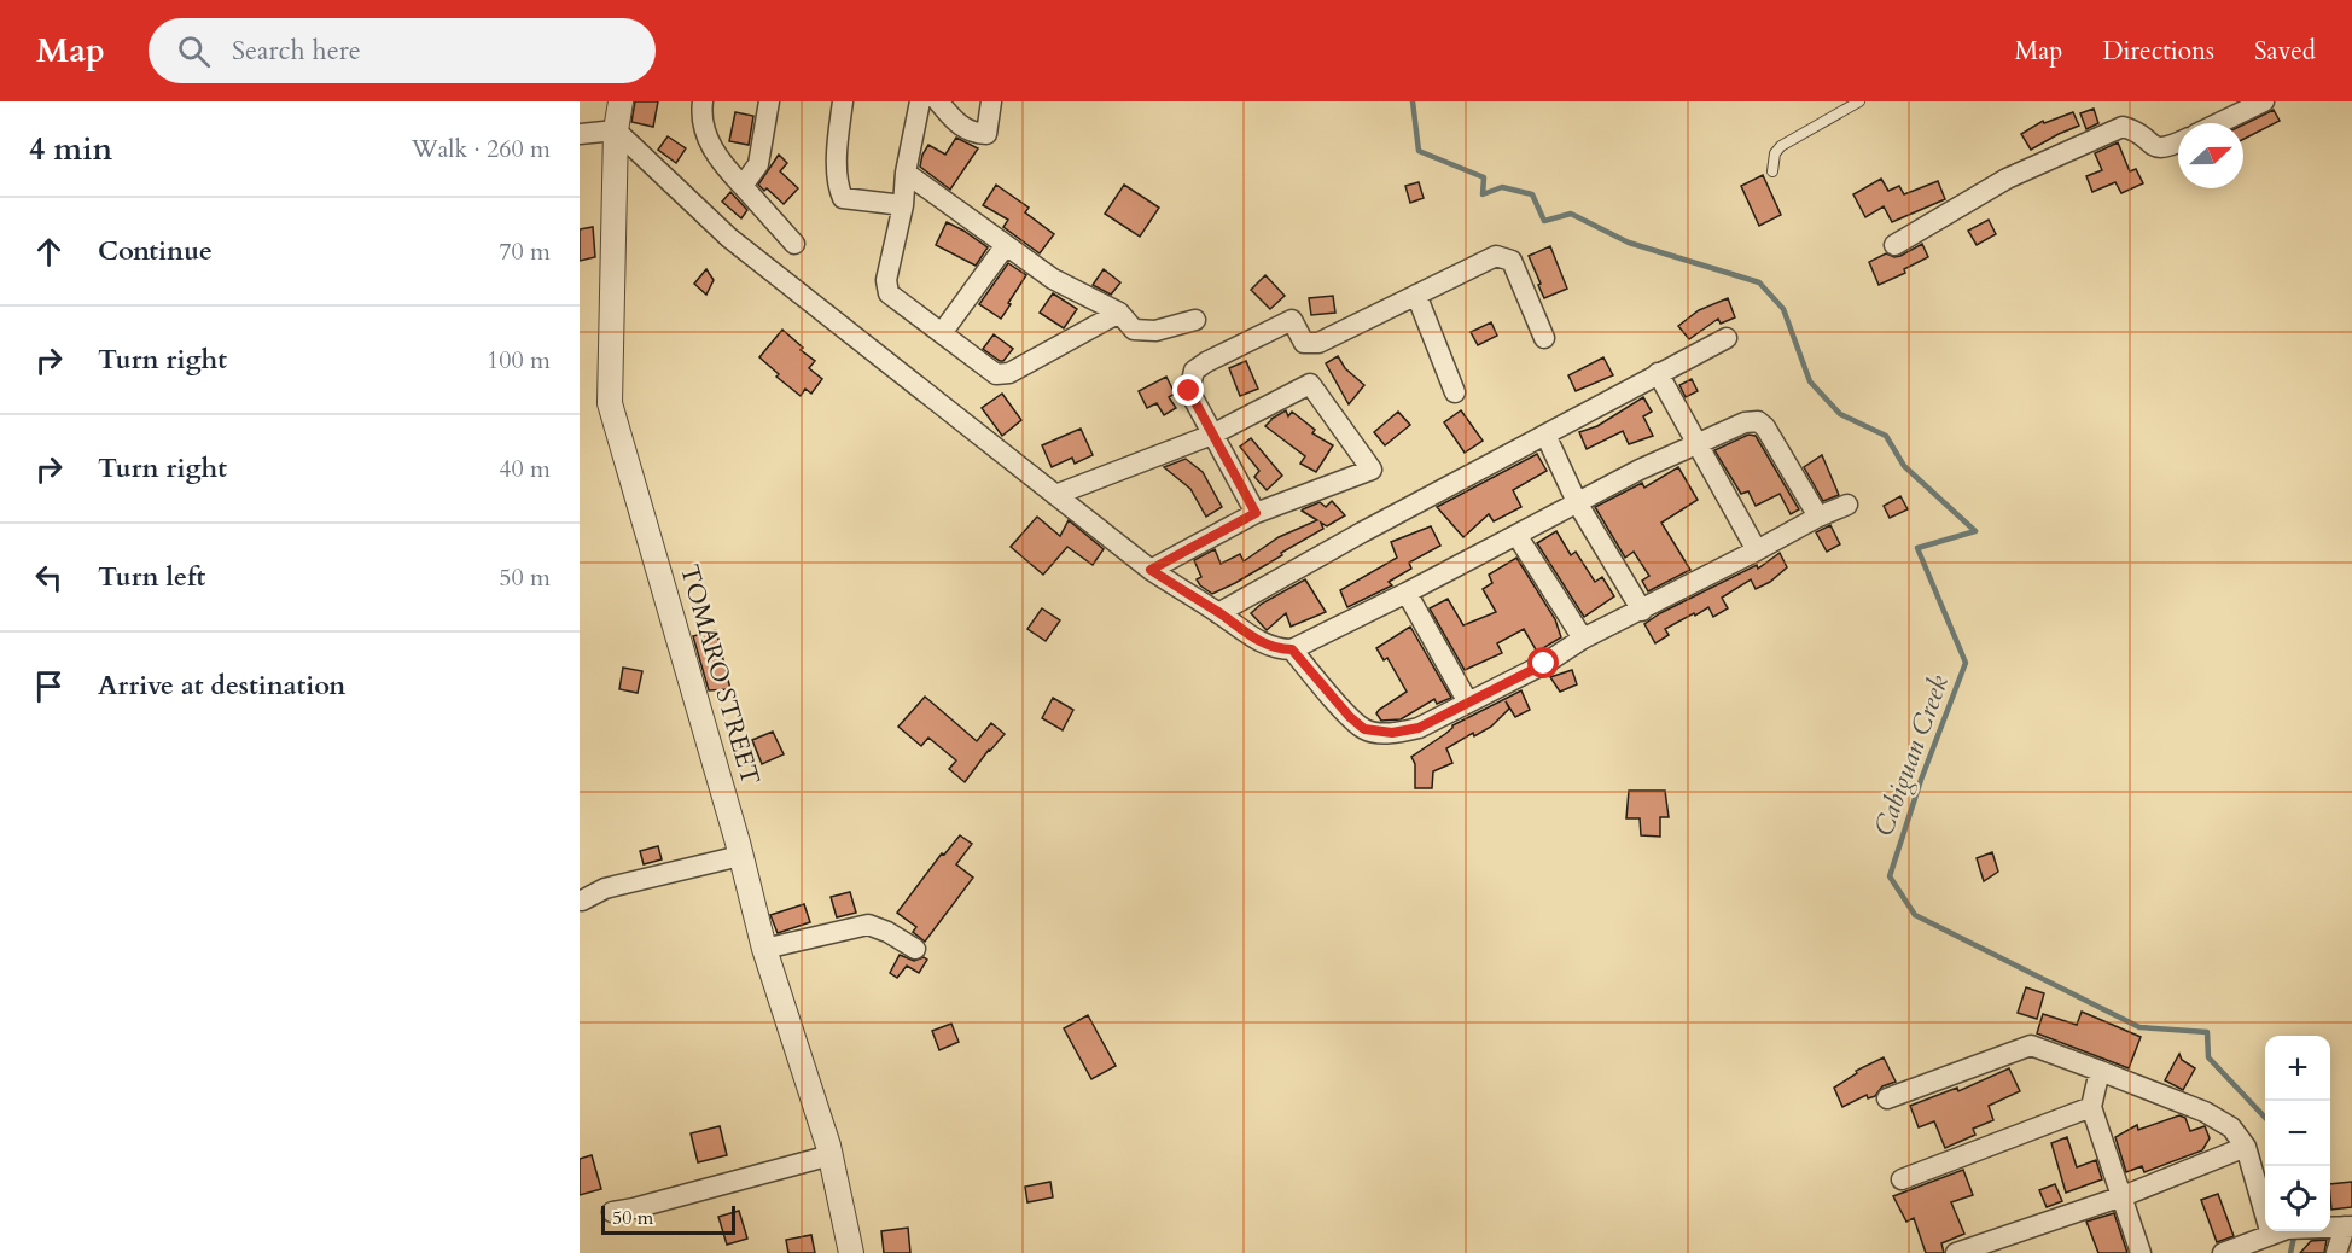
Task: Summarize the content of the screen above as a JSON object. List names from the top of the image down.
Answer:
{
  "streets": {
    "street": ["TOMARO STREET"]
  },
  "water": ["Cabiguan Creek"],
  "scale_bar": "50 m",
  "north": "right",
  "page": {
    "header": "Map",
    "search": "Search here",
    "nav": ["Map", "Directions", "Saved"],
    "heading": ["4 min", "Walk · 260 m"],
    "list": [
      ["Continue", "70 m"],
      ["Turn right", "100 m"],
      ["Turn right", "40 m"],
      ["Turn left", "50 m"],
      "Arrive at destination"
    ],
    "map_buttons": ["+", "−"],
    "scale": "50 m"
  }
}
